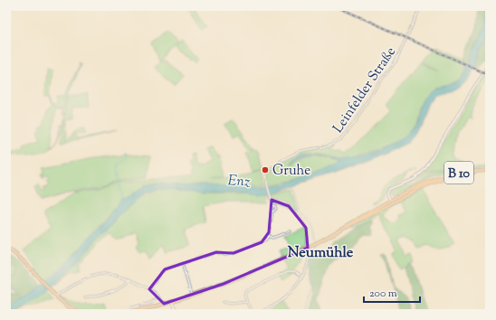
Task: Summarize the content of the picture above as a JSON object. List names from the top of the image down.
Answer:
{
  "streets": {
    "main road": ["B 10"],
    "street": ["Leinfelder Straße"]
  },
  "districts": ["Neumühle"],
  "water": ["Enz"],
  "places": ["Gruhe"],
  "scale_bar": "200 m"
}
